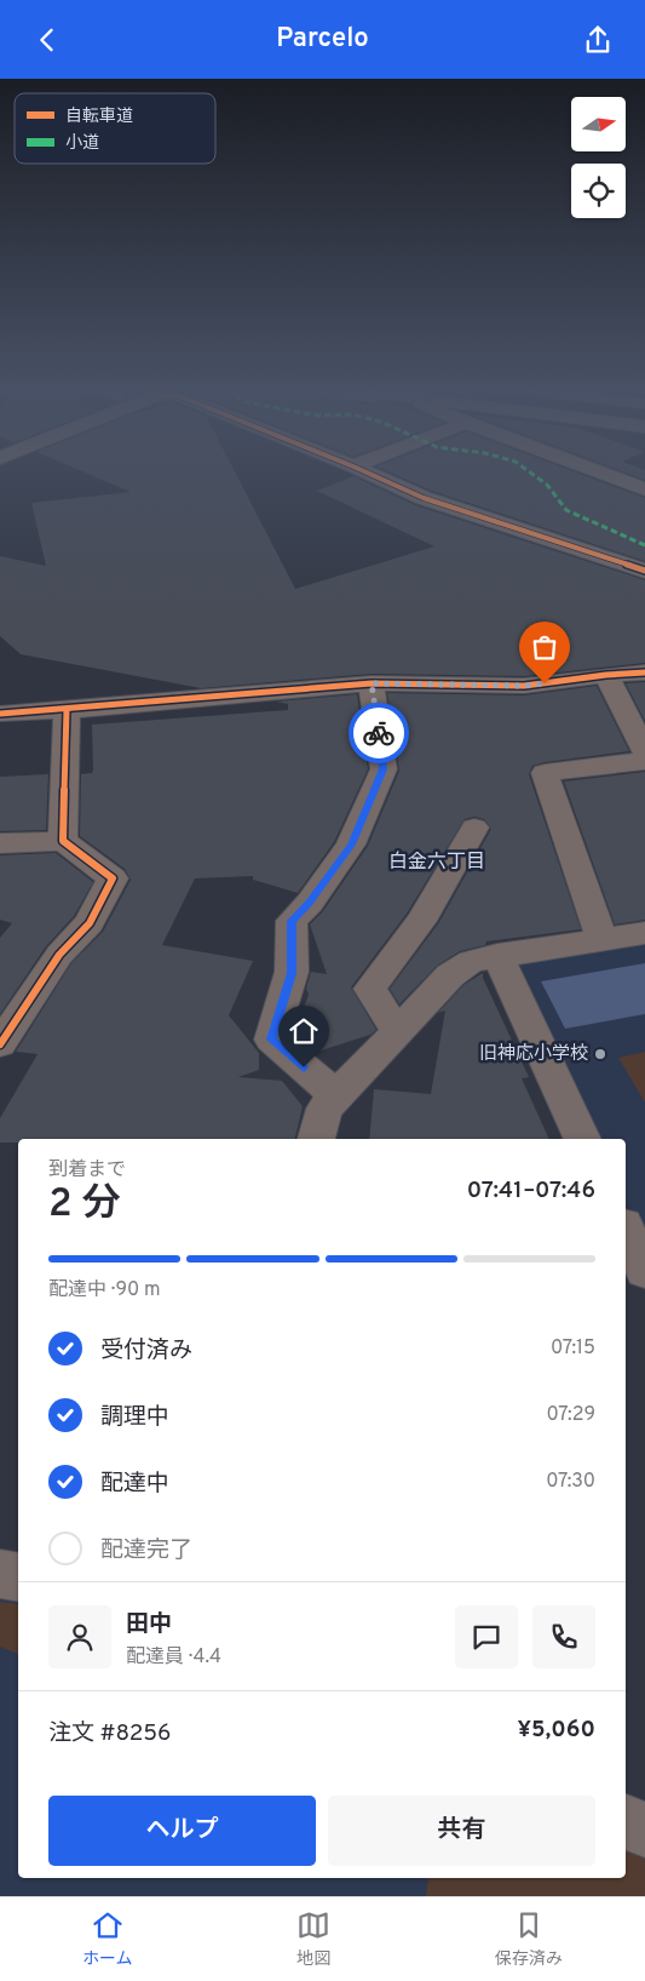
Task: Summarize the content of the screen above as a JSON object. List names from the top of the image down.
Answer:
{
  "districts": ["白金六丁目"],
  "places": ["旧神応小学校"],
  "legend": ["自転車道", "小道"],
  "north": "right",
  "page": {
    "header": "Parcelo",
    "heading": ["2 分", "到着まで", "07:41–07:46"],
    "panel": [
      "田中",
      "配達員 · 4.4",
      "注文 #8256",
      "¥5,060"
    ],
    "bar": "配達中 · 90 m",
    "list": [
      ["受付済み", "07:15"],
      ["調理中", "07:29"],
      ["配達中", "07:30"],
      "配達完了"
    ],
    "buttons": ["ヘルプ", "共有"],
    "tabs": ["ホーム", "地図", "保存済み"]
  }
}
